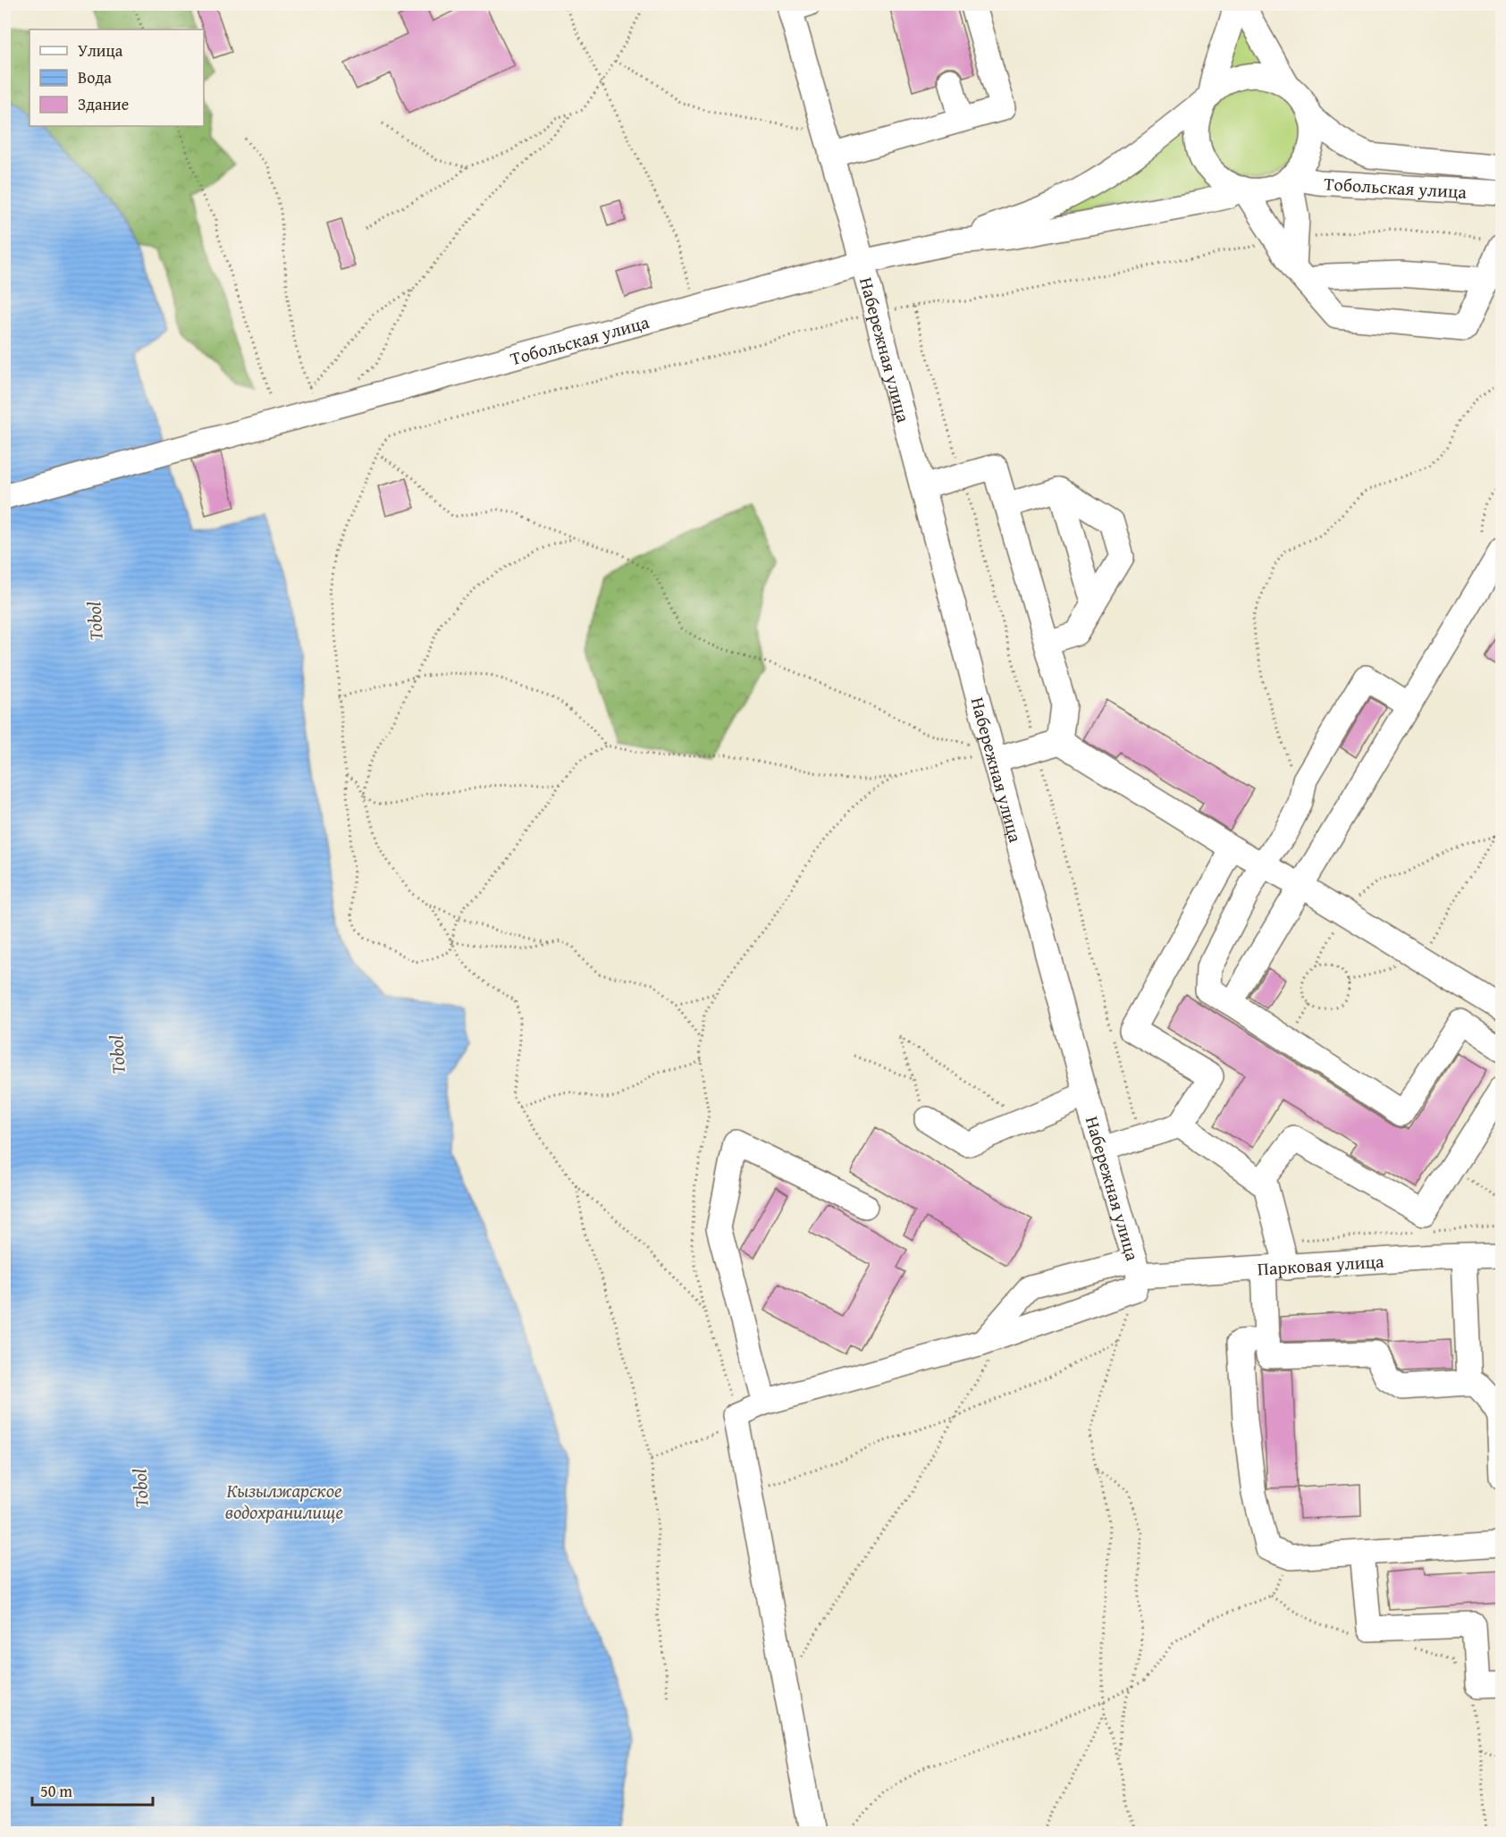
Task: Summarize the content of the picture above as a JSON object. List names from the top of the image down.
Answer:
{
  "streets": {
    "street": ["Тобольская улица", "Набережная улица", "Парковая улица"]
  },
  "crossings": [
    ["Тобольская улица", "Набережная улица"],
    ["Набережная улица", "Парковая улица"]
  ],
  "water": ["Tobol", "Кызылжарское водохранилище"],
  "legend": ["Улица", "Вода", "Здание"],
  "scale_bar": "50 m"
}
